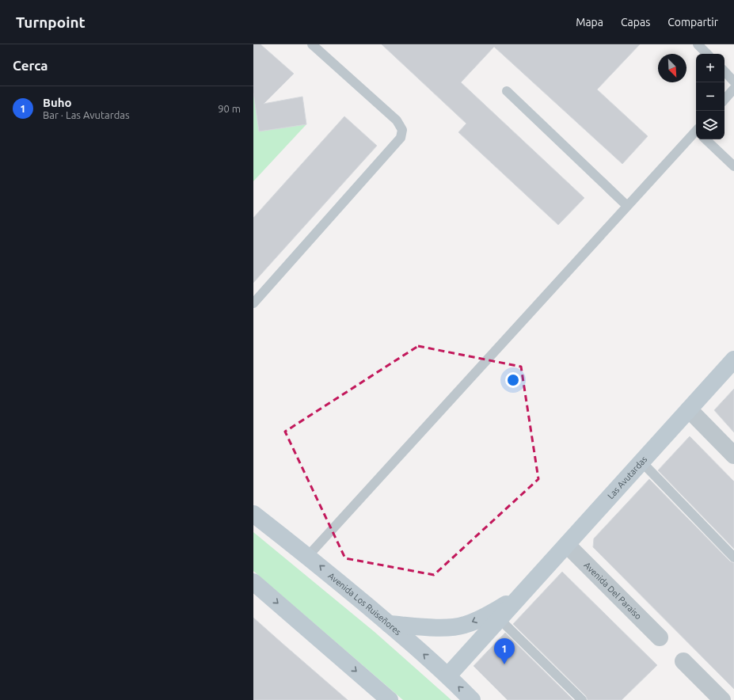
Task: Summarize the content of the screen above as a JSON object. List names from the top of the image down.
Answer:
{
  "streets": {
    "street": ["Las Avutardas", "Avenida Del Paraiso", "Avenida Los Ruiseñores"]
  },
  "crossings": [
    ["Las Avutardas", "Avenida Del Paraiso"],
    ["Las Avutardas", "Avenida Los Ruiseñores"]
  ],
  "north": "bottom right",
  "page": {
    "header": "Turnpoint",
    "nav": ["Mapa", "Capas", "Compartir"],
    "heading": "Cerca",
    "map_buttons": ["+", "−"],
    "list": [
      {
        "mark": "1",
        "name": "Buho",
        "note": "Bar · Las Avutardas",
        "value": "90 m"
      }
    ],
    "pins": "1"
  }
}
